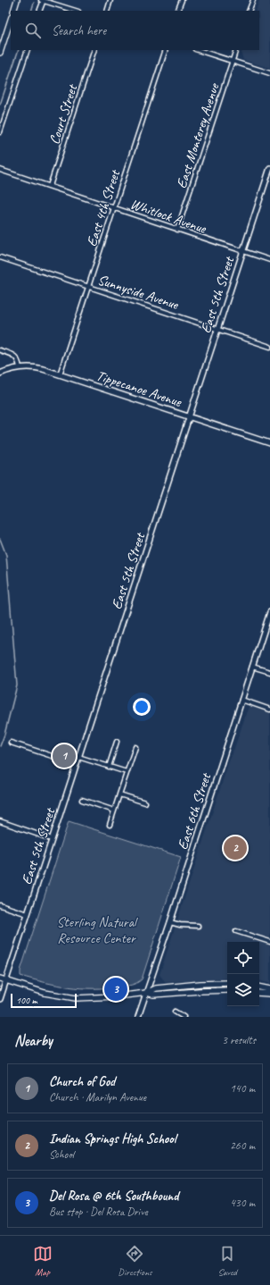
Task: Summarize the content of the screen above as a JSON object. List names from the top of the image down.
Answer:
{
  "streets": {
    "street": [
      "Court Street",
      "East Monterey Avenue",
      "East 4th Street",
      "Whitlock Avenue",
      "Sunnyside Avenue",
      "East 5th Street",
      "Tippecanoe Avenue",
      "East 6th Street"
    ]
  },
  "crossings": [
    ["Court Street", "Whitlock Avenue"],
    ["East Monterey Avenue", "Whitlock Avenue"],
    ["East 4th Street", "Whitlock Avenue"],
    ["East 4th Street", "Sunnyside Avenue"],
    ["East 4th Street", "Tippecanoe Avenue"],
    ["Whitlock Avenue", "East 5th Street"],
    ["Sunnyside Avenue", "East 5th Street"],
    ["East 5th Street", "Tippecanoe Avenue"]
  ],
  "parks": ["Sterling Natural Resource Center"],
  "scale_bar": "100 m",
  "page": {
    "search": "Search here",
    "pins": ["1", "2", "3"],
    "scale": "100 m",
    "heading": ["Nearby", "3 results"],
    "list": [
      {
        "mark": "1",
        "name": "Church of God",
        "note": "Church · Marilyn Avenue",
        "value": "140 m"
      },
      {
        "mark": "2",
        "name": "Indian Springs High School",
        "note": "School",
        "value": "260 m"
      },
      {
        "mark": "3",
        "name": "Del Rosa @ 6th Southbound",
        "note": "Bus stop · Del Rosa Drive",
        "value": "430 m"
      }
    ],
    "nav": ["Map", "Directions", "Saved"]
  }
}
